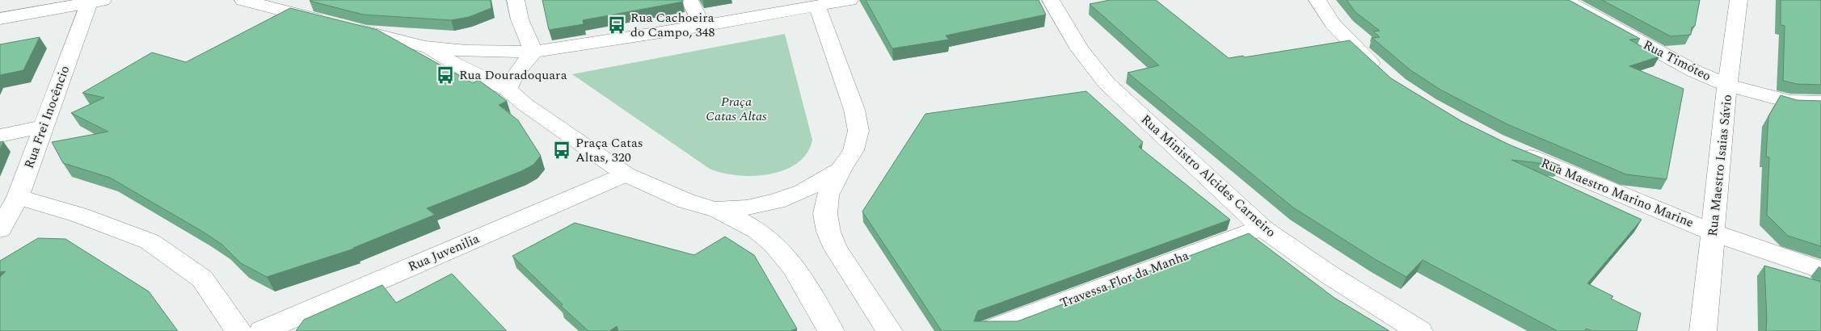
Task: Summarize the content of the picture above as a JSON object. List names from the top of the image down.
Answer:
{
  "streets": {
    "street": [
      "Rua Timóteo",
      "Rua Frei Inocêncio",
      "Rua Maestro Isaias Sávio",
      "Rua Ministro Alcides Carneiro",
      "Rua Maestro Marino Marine",
      "Rua Juvenilia",
      "Travessa Flor da Manha"
    ]
  },
  "crossings": [
    ["Rua Timóteo", "Rua Maestro Isaias Sávio"],
    ["Rua Maestro Isaias Sávio", "Rua Maestro Marino Marine"],
    ["Rua Ministro Alcides Carneiro", "Travessa Flor da Manha"]
  ],
  "parks": ["Praça Catas Altas"],
  "places": {
    "bus stop": ["Rua Cachoeira do Campo, 348", "Rua Douradoquara", "Praça Catas Altas, 320"]
  }
}
